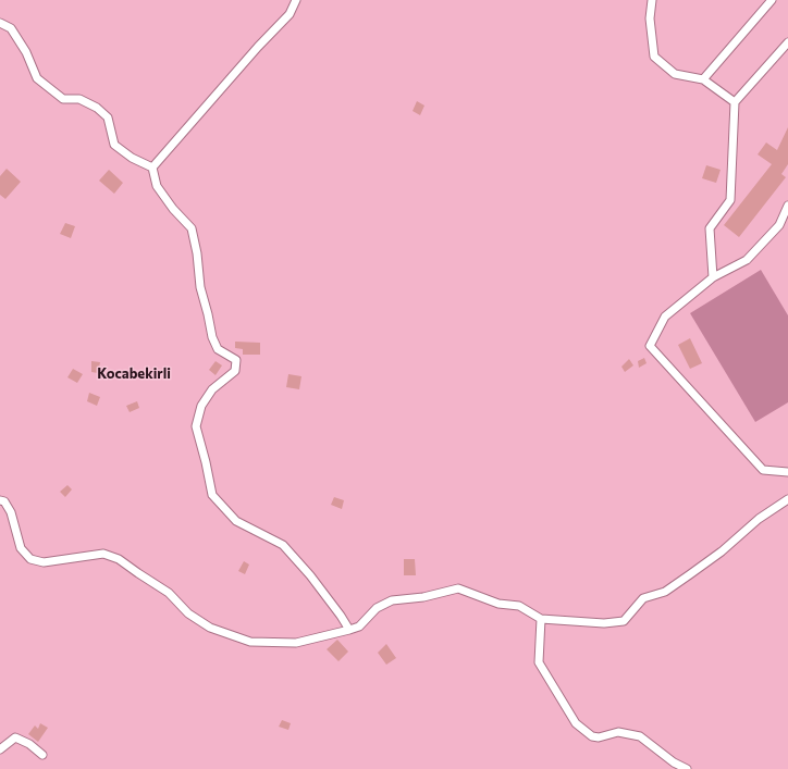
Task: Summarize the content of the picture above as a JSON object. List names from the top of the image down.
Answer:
{
  "districts": ["Kocabekirli"]
}
